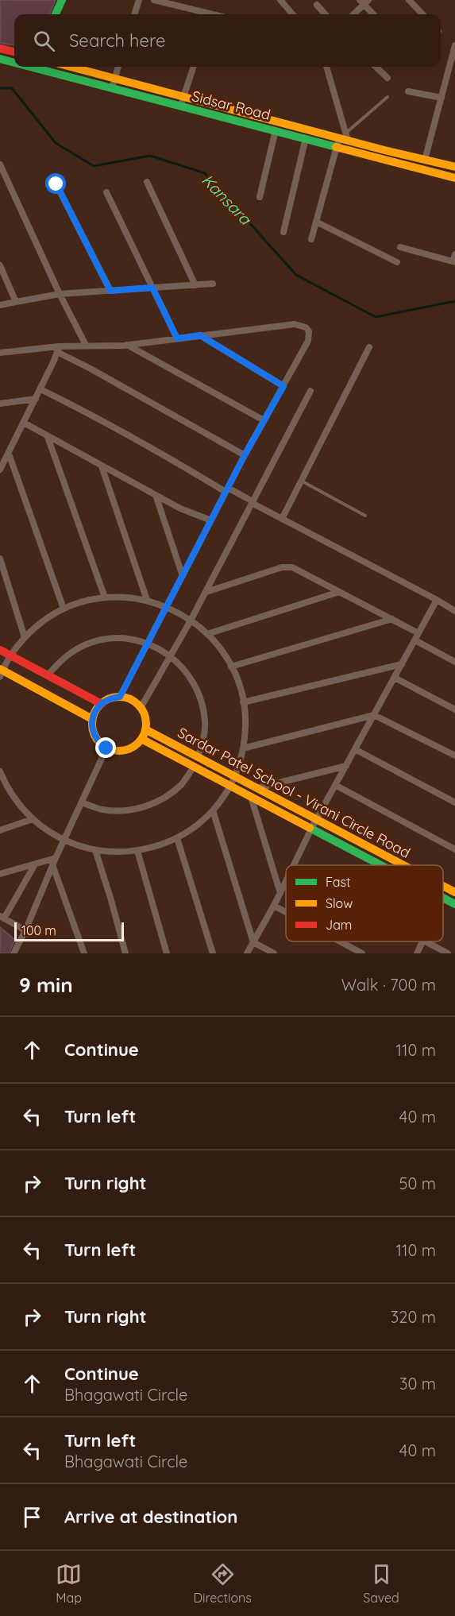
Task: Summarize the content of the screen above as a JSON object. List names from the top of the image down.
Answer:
{
  "streets": {
    "street": ["Sidsar Road", "Sardar Patel School - Virani Circle Road"]
  },
  "water": ["Kansara"],
  "legend": ["Fast", "Slow", "Jam"],
  "scale_bar": "100 m",
  "page": {
    "search": "Search here",
    "scale": "100 m",
    "heading": ["9 min", "Walk · 700 m"],
    "list": [
      ["Continue", "110 m"],
      ["Turn left", "40 m"],
      ["Turn right", "50 m"],
      ["Turn left", "110 m"],
      ["Turn right", "320 m"],
      ["Continue", "Bhagawati Circle", "30 m"],
      ["Turn left", "Bhagawati Circle", "40 m"],
      "Arrive at destination"
    ],
    "nav": ["Map", "Directions", "Saved"]
  }
}
